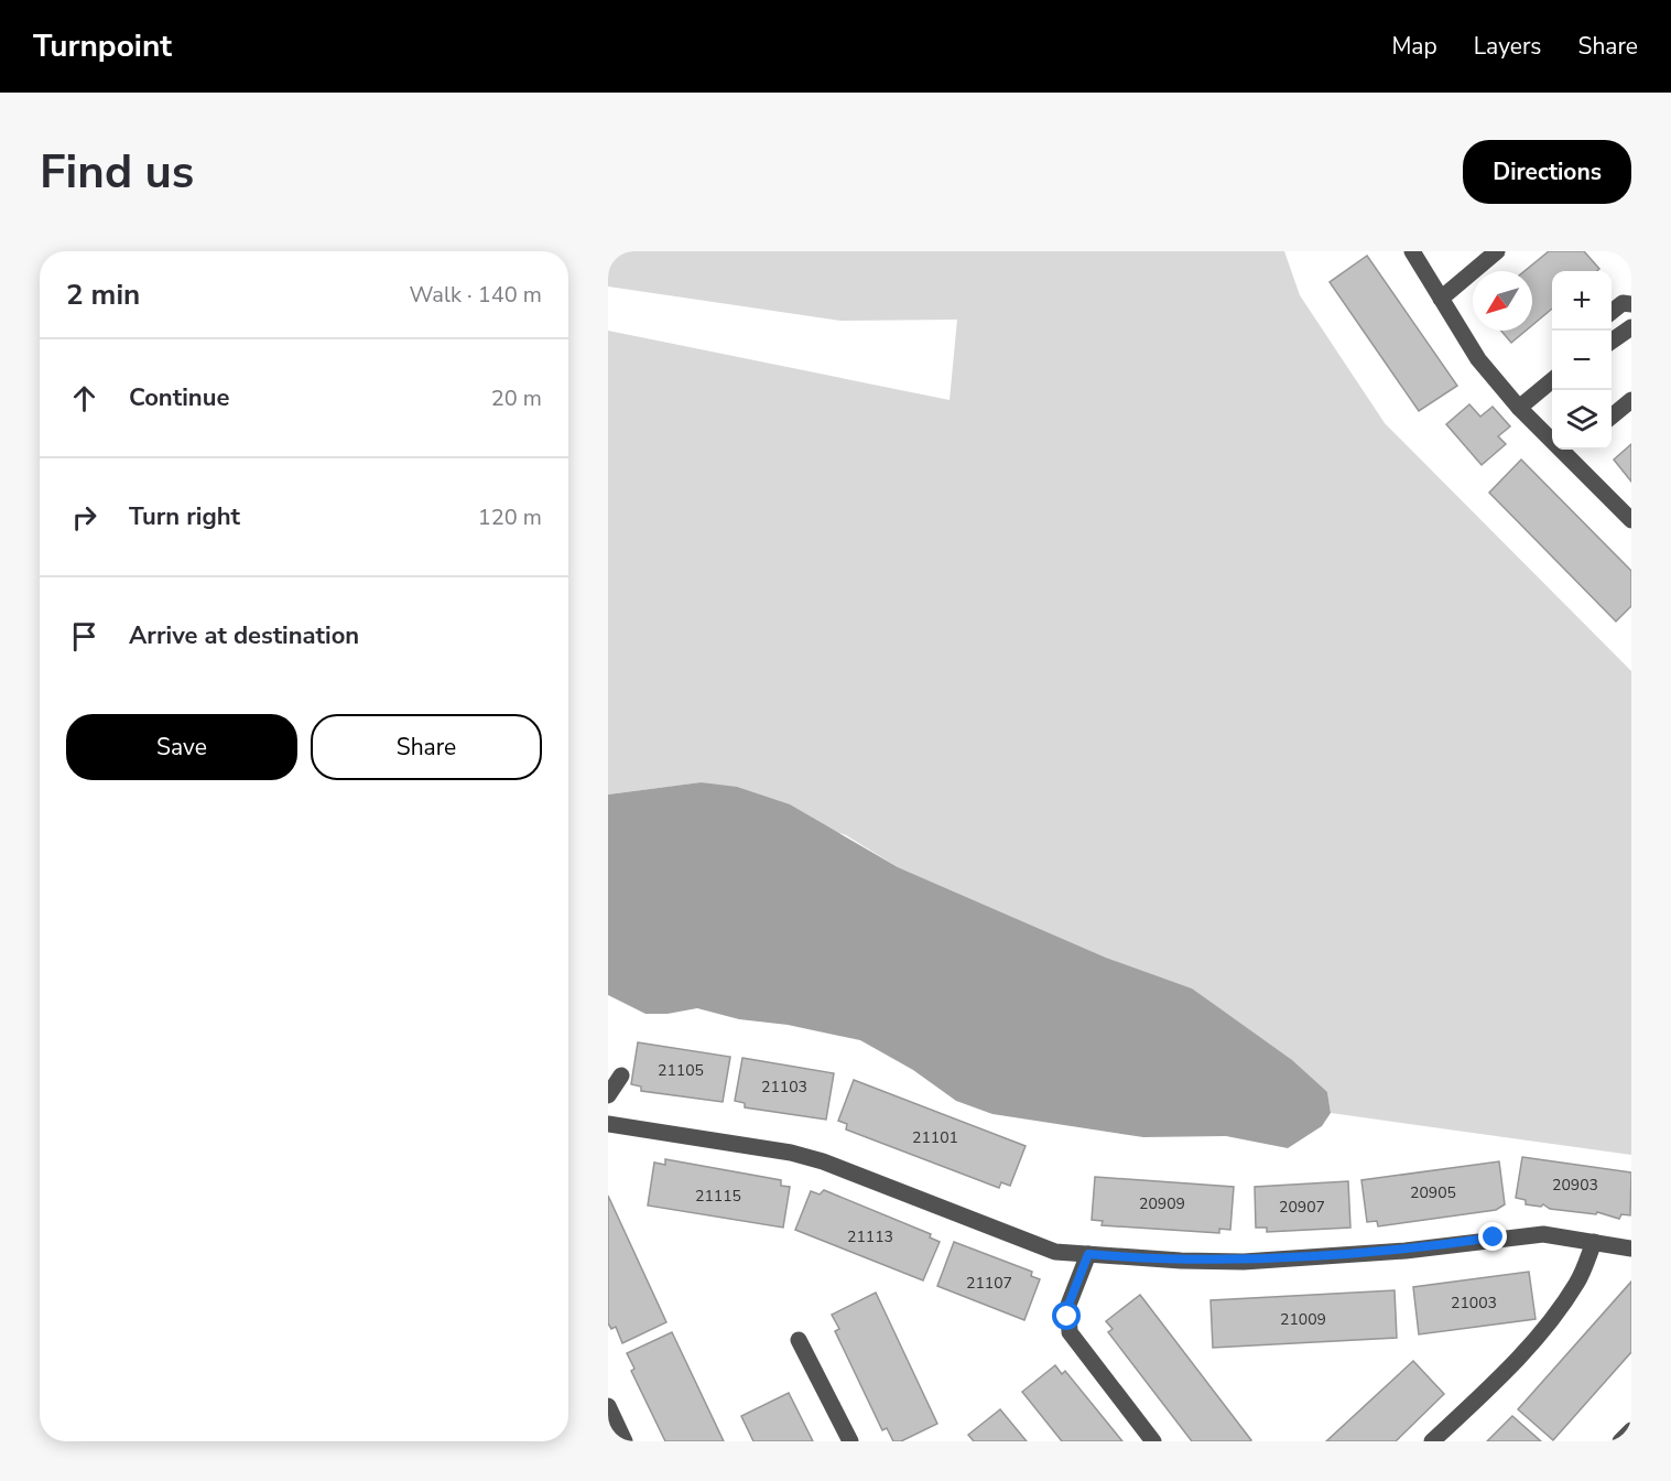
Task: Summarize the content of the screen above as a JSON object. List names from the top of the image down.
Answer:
{
  "house_numbers": [
    "21105",
    "21103",
    "21101",
    "20903",
    "20905",
    "21115",
    "20909",
    "20907",
    "21113",
    "21107",
    "21003",
    "21009"
  ],
  "north": "bottom left",
  "page": {
    "header": "Turnpoint",
    "nav": ["Map", "Layers", "Share"],
    "buttons": [
      "Directions",
      ["Save", "Share"]
    ],
    "title": "Find us",
    "heading": ["2 min", "Walk · 140 m"],
    "map_buttons": ["+", "−"],
    "list": [
      ["Continue", "20 m"],
      ["Turn right", "120 m"],
      "Arrive at destination"
    ]
  }
}
